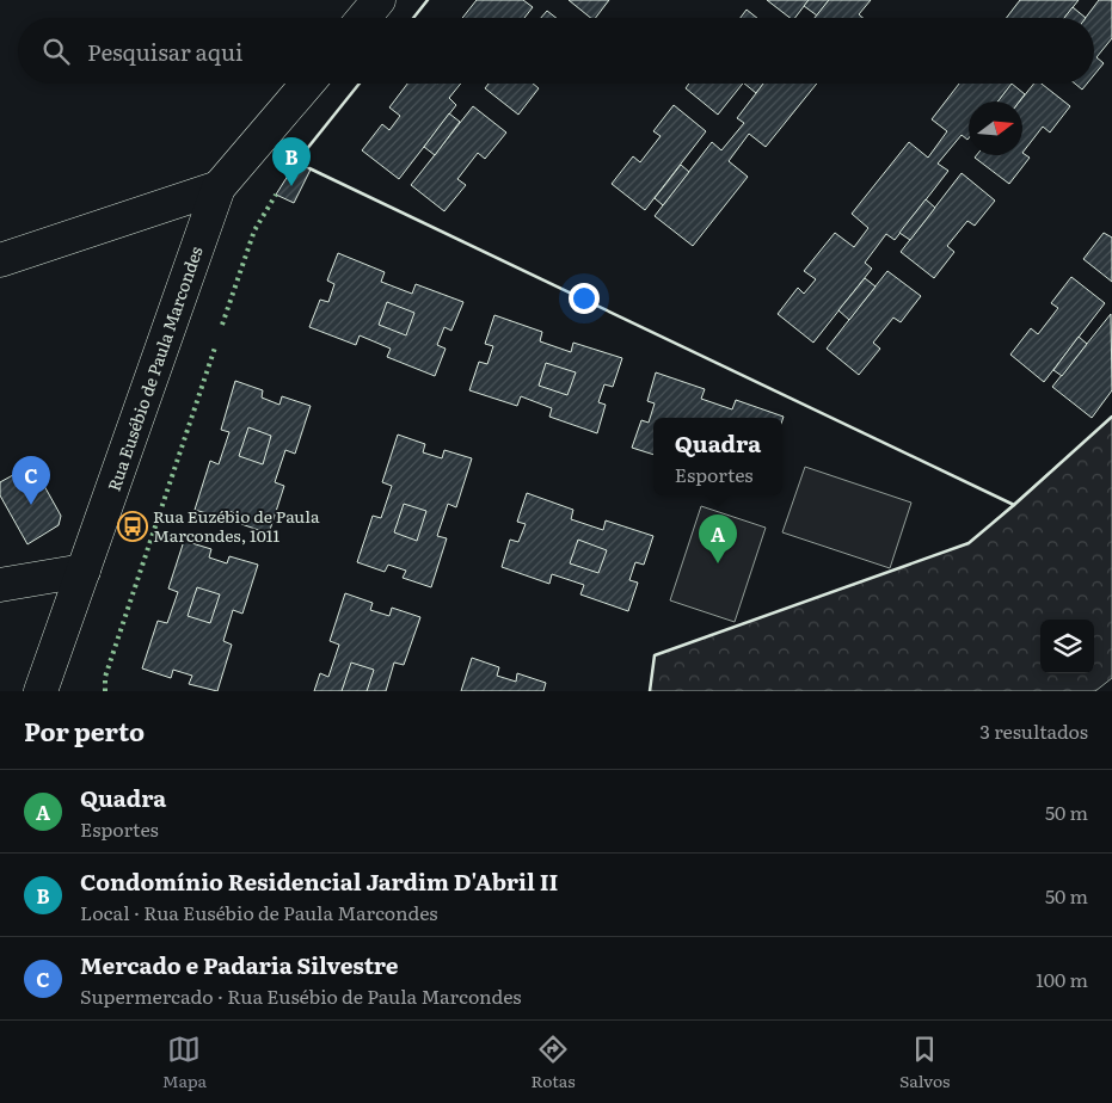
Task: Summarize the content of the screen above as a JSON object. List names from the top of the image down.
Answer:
{
  "streets": {
    "street": ["Rua Eusébio de Paula Marcondes"]
  },
  "places": {
    "bus stop": ["Rua Euzébio de Paula Marcondes, 1011"]
  },
  "north": "right",
  "page": {
    "search": "Pesquisar aqui",
    "pins": ["B", "C", "A"],
    "popup": ["Quadra", "Esportes"],
    "heading": ["Por perto", "3 resultados"],
    "list": [
      {
        "mark": "A",
        "name": "Quadra",
        "note": "Esportes",
        "value": "50 m"
      },
      {
        "mark": "B",
        "name": "Condomínio Residencial Jardim D'Abril II",
        "note": "Local · Rua Eusébio de Paula Marcondes",
        "value": "50 m"
      },
      {
        "mark": "C",
        "name": "Mercado e Padaria Silvestre",
        "note": "Supermercado · Rua Eusébio de Paula Marcondes",
        "value": "100 m"
      }
    ],
    "nav": ["Mapa", "Rotas", "Salvos"]
  }
}
